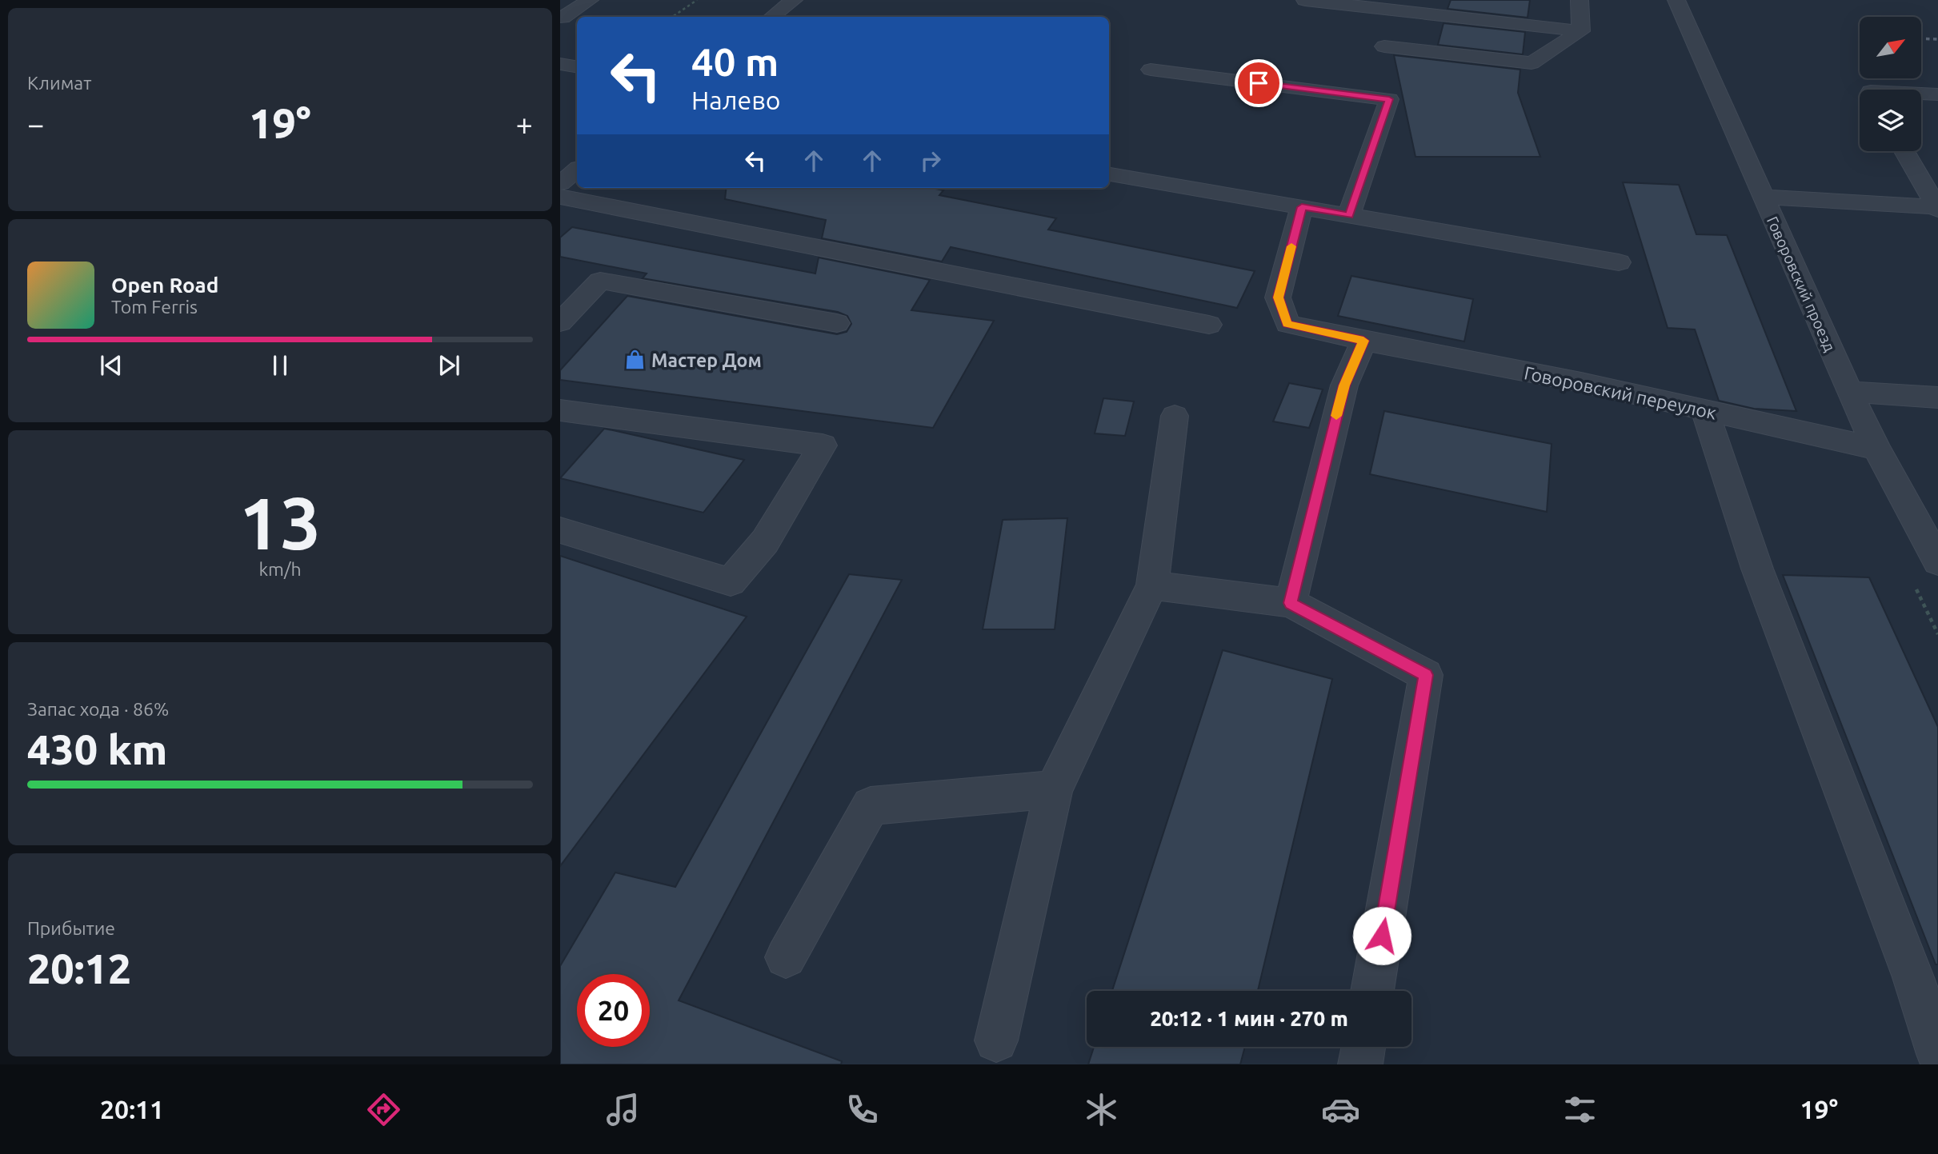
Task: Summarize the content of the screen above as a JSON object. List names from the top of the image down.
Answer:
{
  "streets": {
    "street": ["Говоровский проезд", "Говоровский переулок"]
  },
  "crossings": [
    ["Говоровский проезд", "Говоровский переулок"]
  ],
  "places": {
    "shop": ["Мастер Дом"]
  },
  "north": "top right",
  "page": {
    "tile": [
      "Климат",
      ["13", "km/h"],
      ["Запас хода · 86%", "430 km"],
      ["Прибытие", "20:12"]
    ],
    "turn": ["40 m", "Налево"],
    "heat": ["−", "19°", "+"],
    "song": ["Open Road", "Tom Ferris"],
    "limit": "20",
    "trip": "20:12 · 1 мин · 270 m",
    "tabs": ["20:11", "19°"]
  }
}
